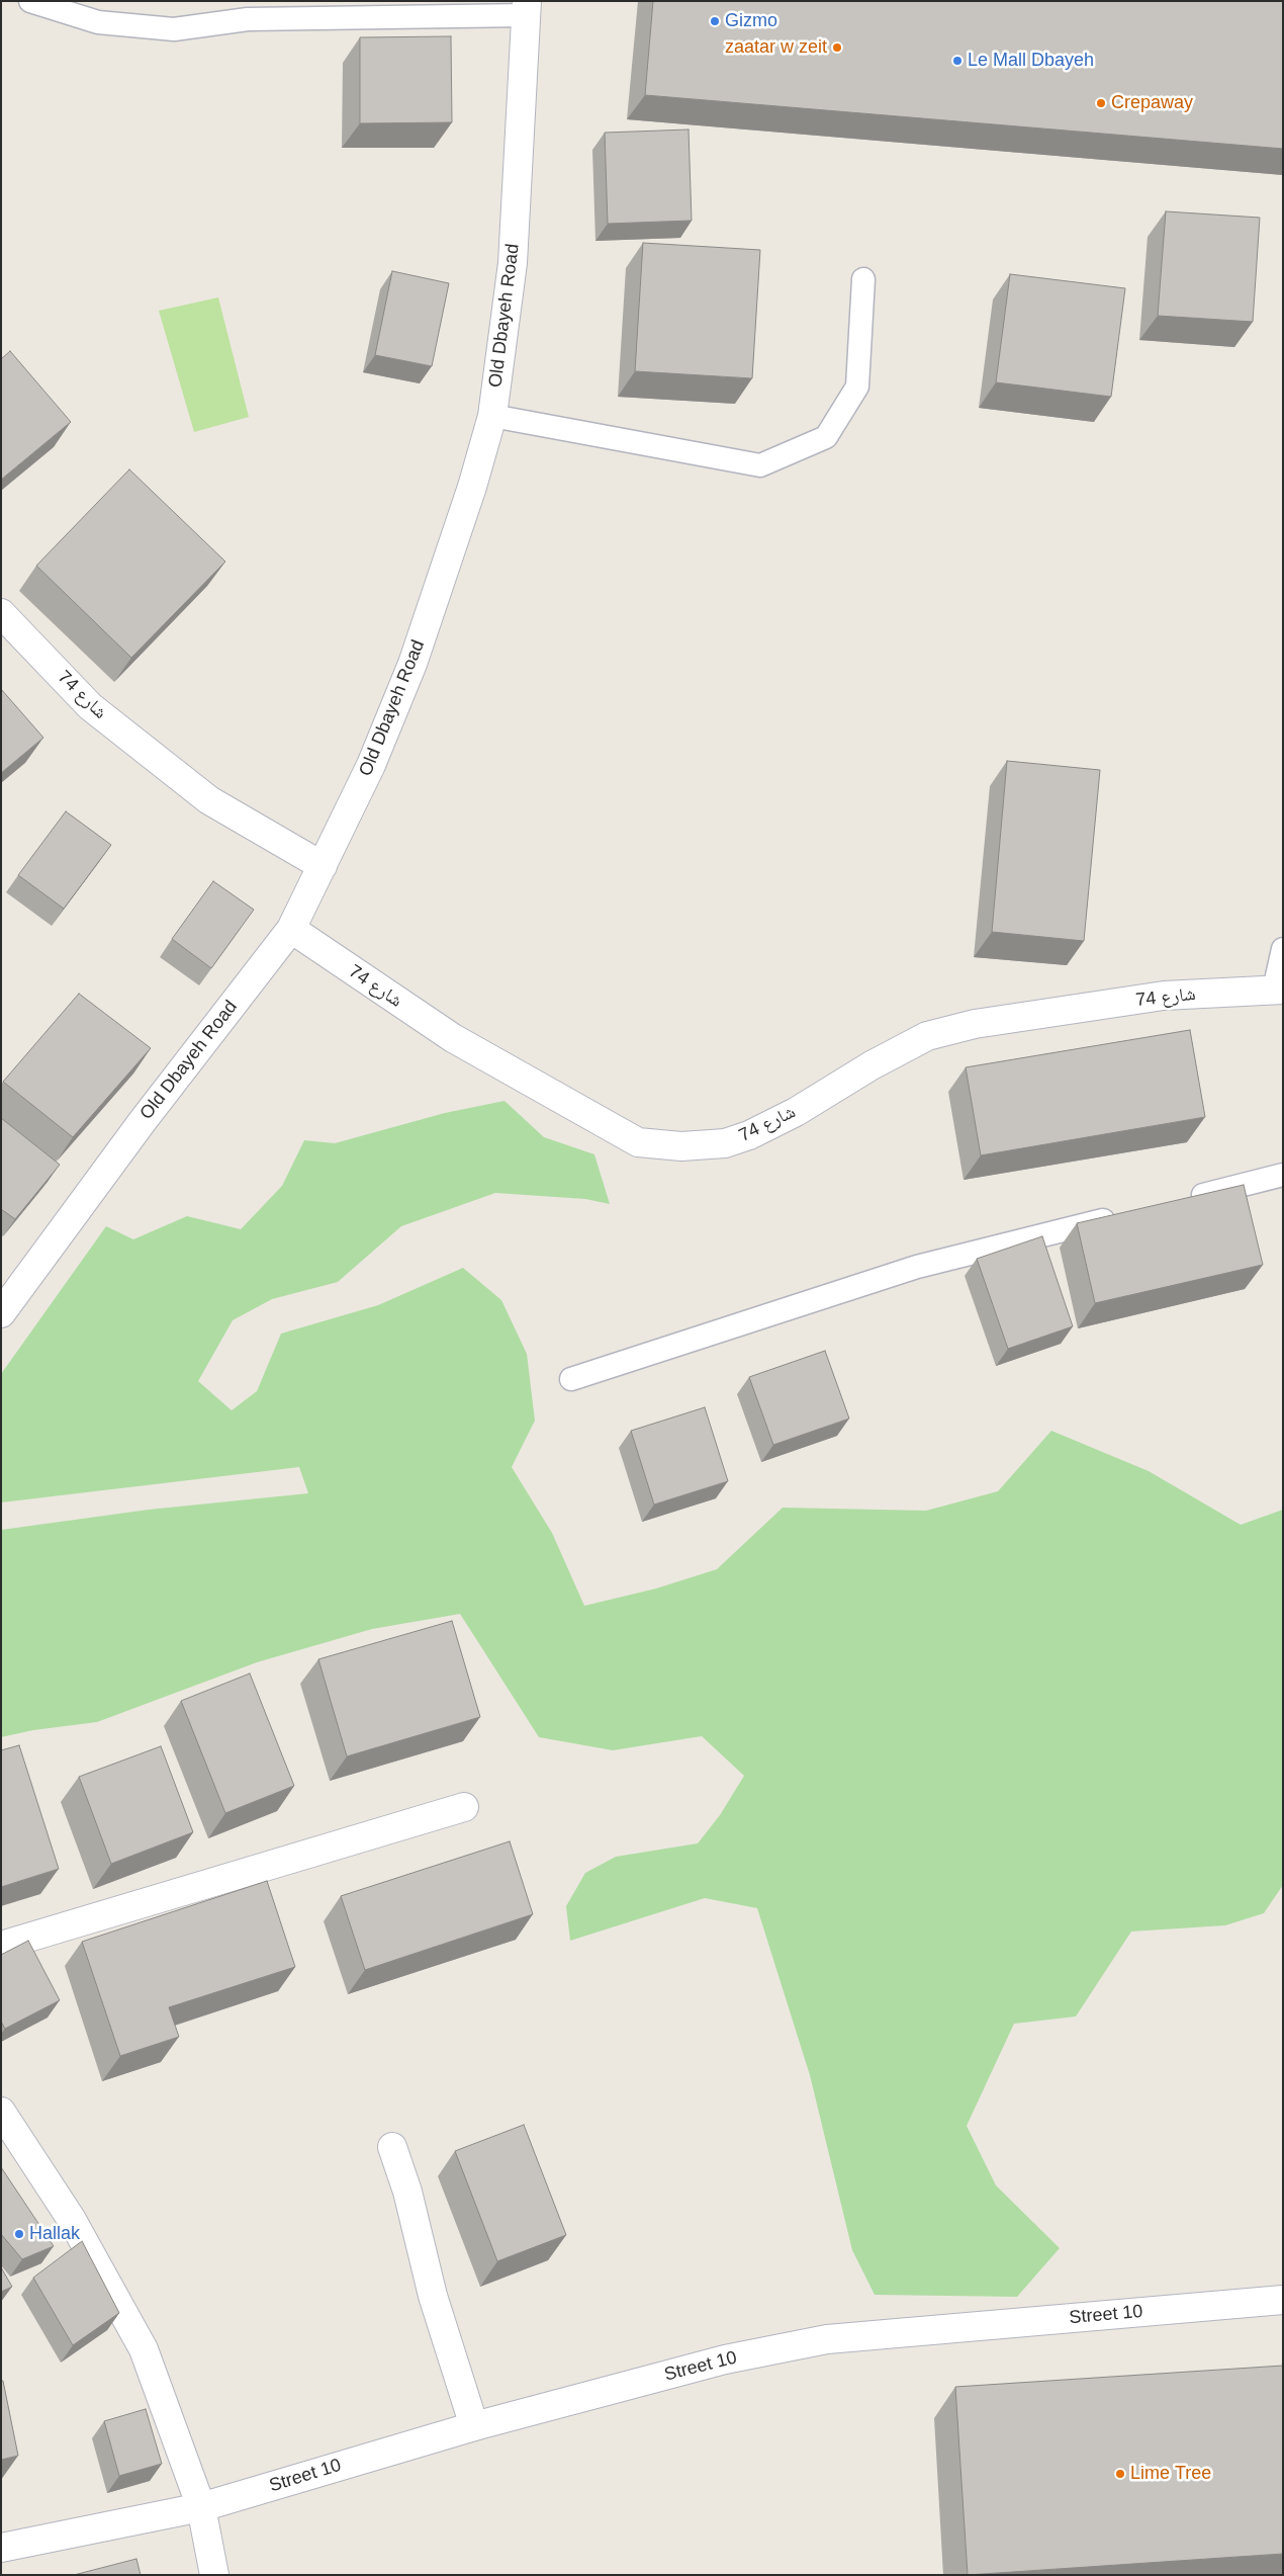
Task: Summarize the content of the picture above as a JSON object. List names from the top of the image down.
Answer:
{
  "streets": {
    "street": ["Old Dbayeh Road", "شارع 74", "Street 10"]
  },
  "crossings": [
    ["Old Dbayeh Road", "شارع 74"]
  ],
  "places": [
    "Gizmo",
    "zaatar w zeit",
    "Le Mall Dbayeh",
    "Crepaway",
    "Hallak",
    "Lime Tree"
  ]
}
